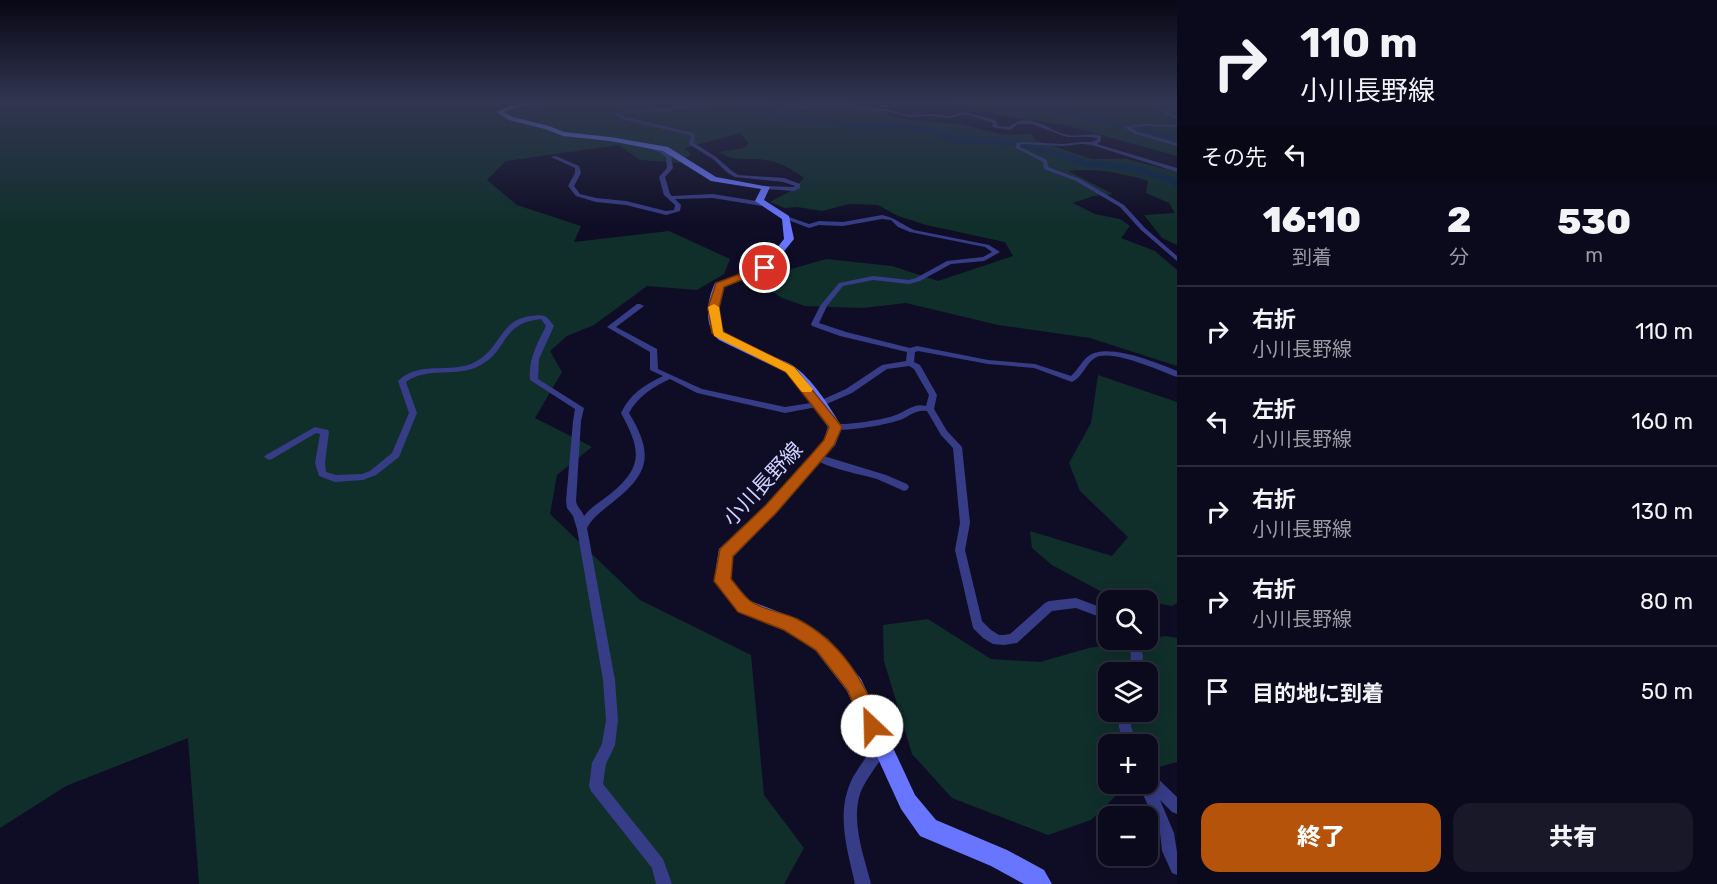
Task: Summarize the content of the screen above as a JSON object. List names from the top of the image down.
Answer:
{
  "streets": {
    "main road": ["小川長野線"]
  },
  "page": {
    "turn": ["110 m", "小川長野線"],
    "then": "その先",
    "eta": [
      "16:10",
      "到着",
      "2",
      "分",
      "530",
      "m"
    ],
    "list": [
      {
        "name": "右折",
        "note": "小川長野線",
        "value": "110 m"
      },
      {
        "name": "左折",
        "note": "小川長野線",
        "value": "160 m"
      },
      {
        "name": "右折",
        "note": "小川長野線",
        "value": "130 m"
      },
      {
        "name": "右折",
        "note": "小川長野線",
        "value": "80 m"
      },
      {
        "name": "目的地に到着",
        "value": "50 m"
      }
    ],
    "map_buttons": ["+", "−"],
    "buttons": ["終了", "共有"]
  }
}
